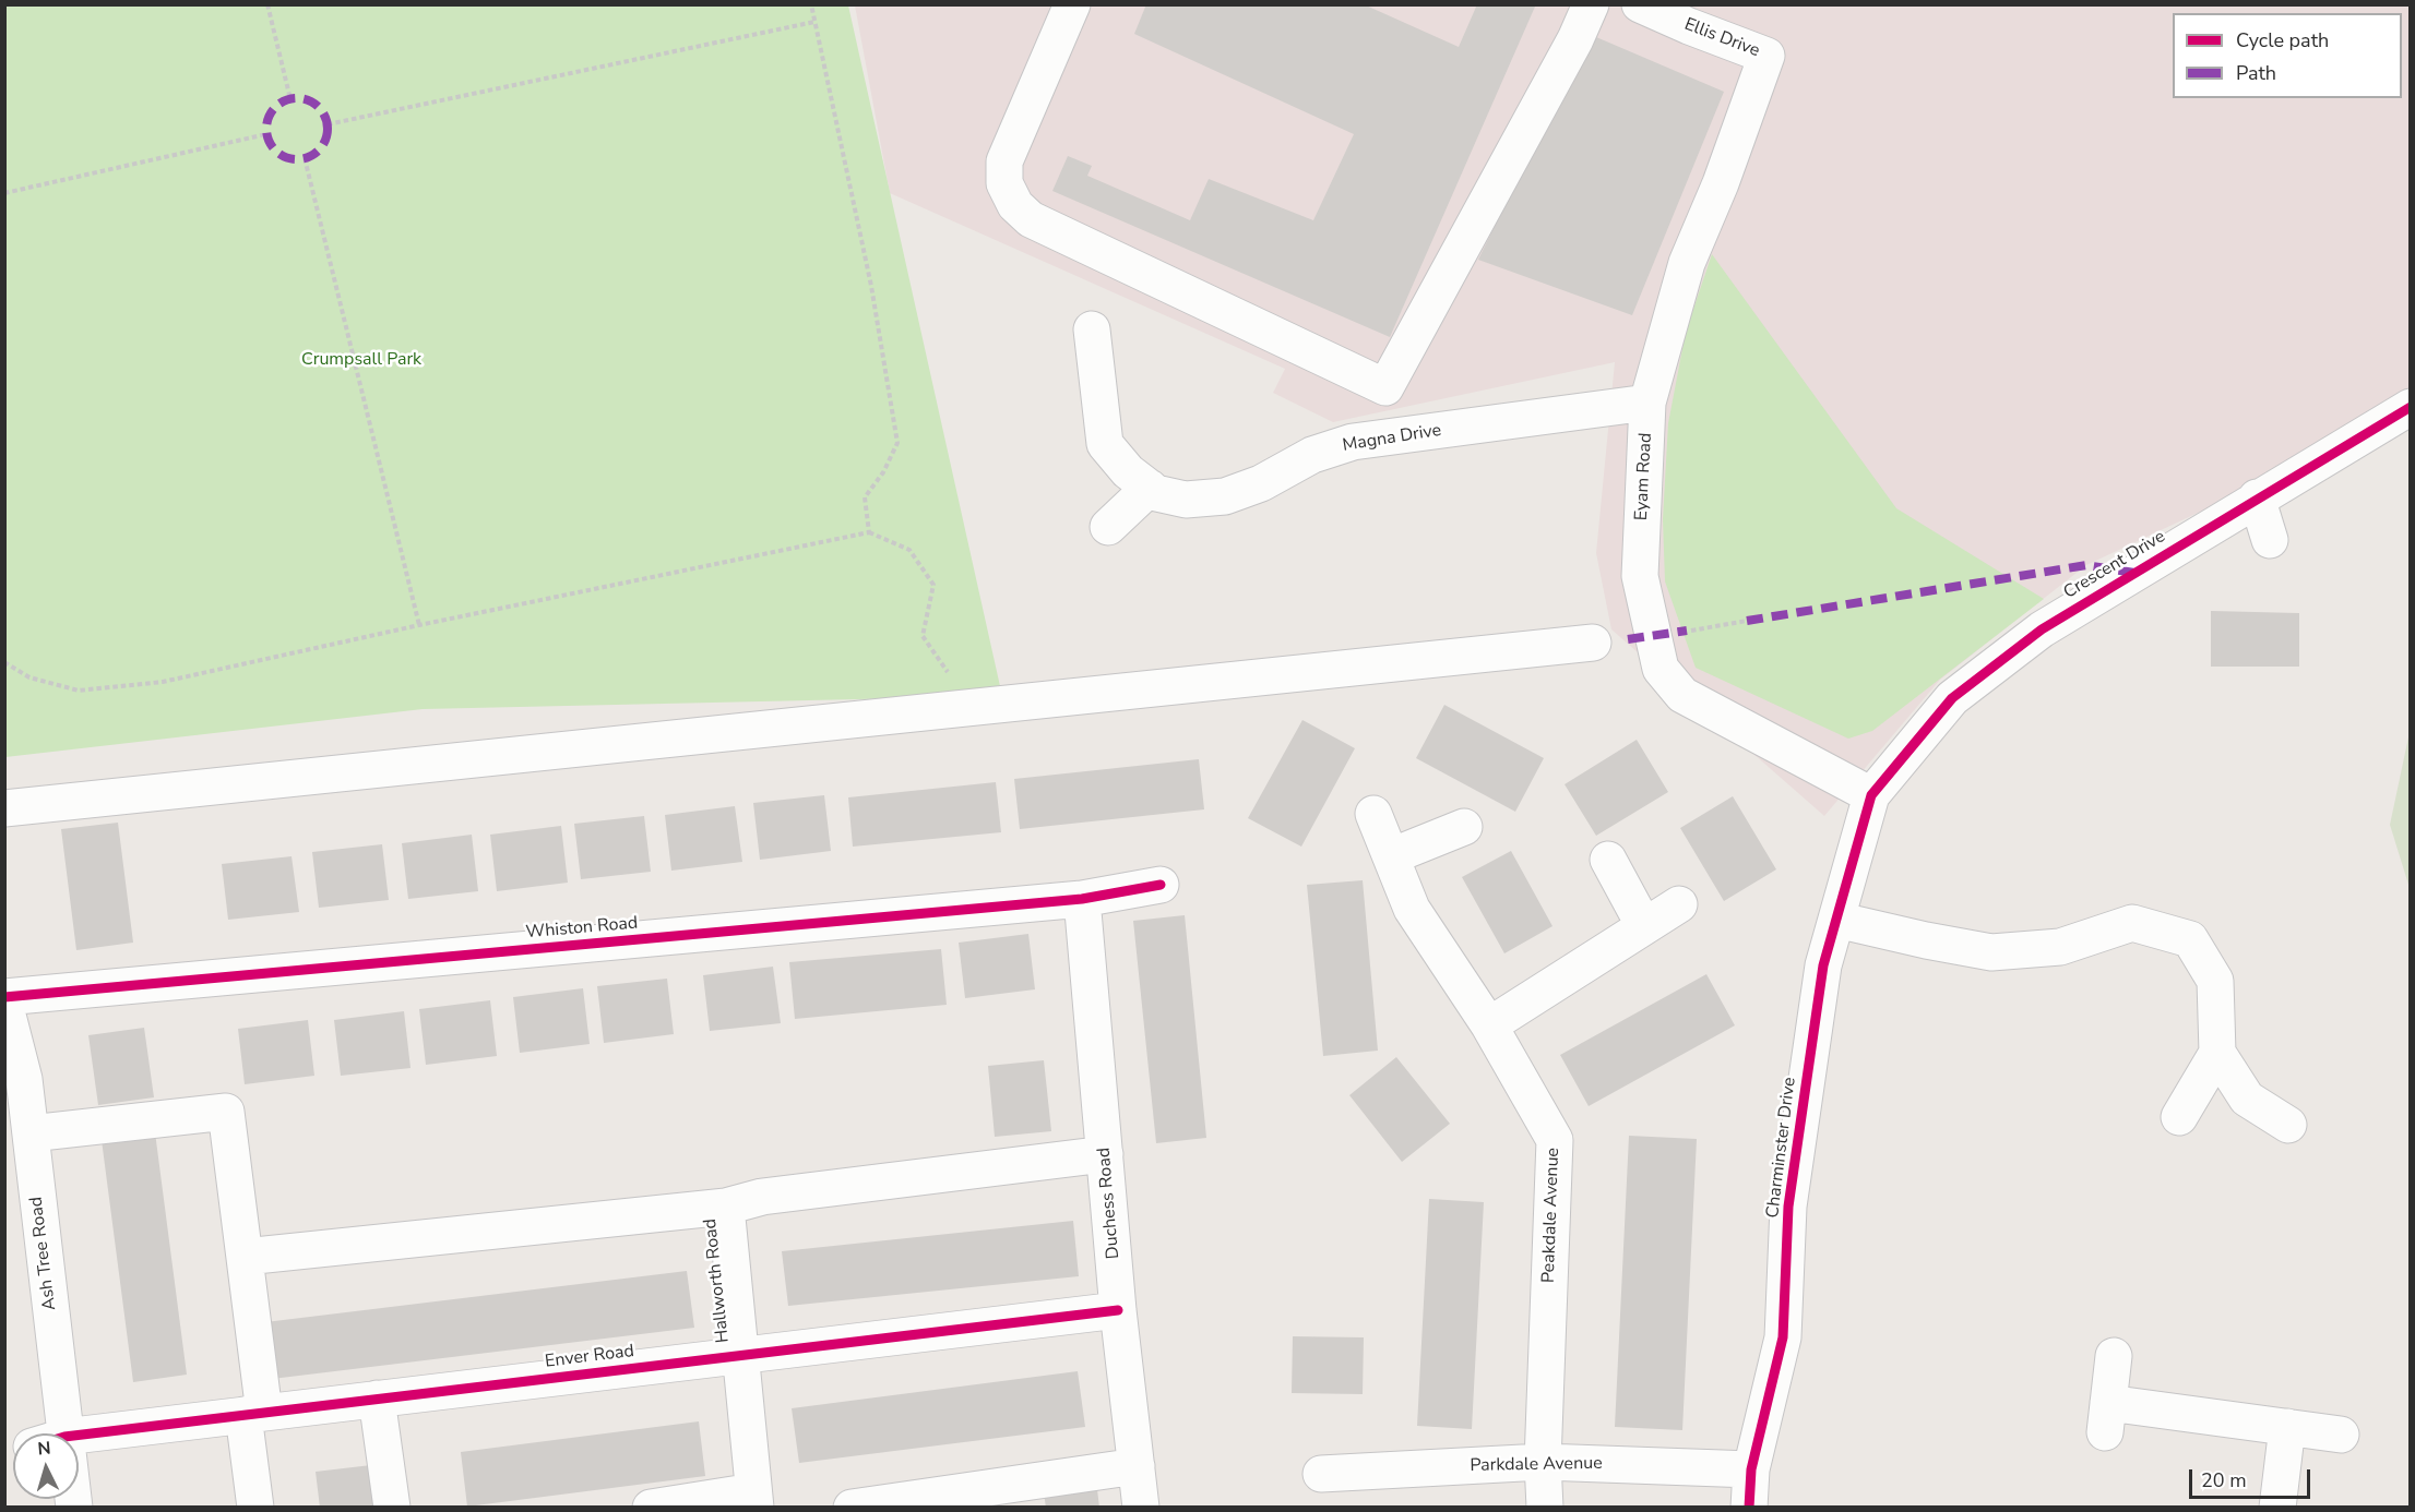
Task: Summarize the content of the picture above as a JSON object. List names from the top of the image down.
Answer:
{
  "streets": {
    "street": [
      "Ellis Drive",
      "Magna Drive",
      "Eyam Road",
      "Crescent Drive",
      "Whiston Road",
      "Charminster Drive",
      "Duchess Road",
      "Peakdale Avenue",
      "Ash Tree Road",
      "Hallworth Road",
      "Enver Road",
      "Parkdale Avenue"
    ]
  },
  "crossings": [
    ["Ellis Drive", "Eyam Road"],
    ["Magna Drive", "Eyam Road"],
    ["Eyam Road", "Crescent Drive"],
    ["Eyam Road", "Charminster Drive"],
    ["Crescent Drive", "Charminster Drive"],
    ["Whiston Road", "Duchess Road"],
    ["Whiston Road", "Ash Tree Road"],
    ["Charminster Drive", "Parkdale Avenue"],
    ["Duchess Road", "Enver Road"],
    ["Peakdale Avenue", "Parkdale Avenue"],
    ["Hallworth Road", "Enver Road"]
  ],
  "parks": ["Crumpsall Park"],
  "legend": ["Cycle path", "Path"],
  "scale_bar": "20 m",
  "north": "top"
}
